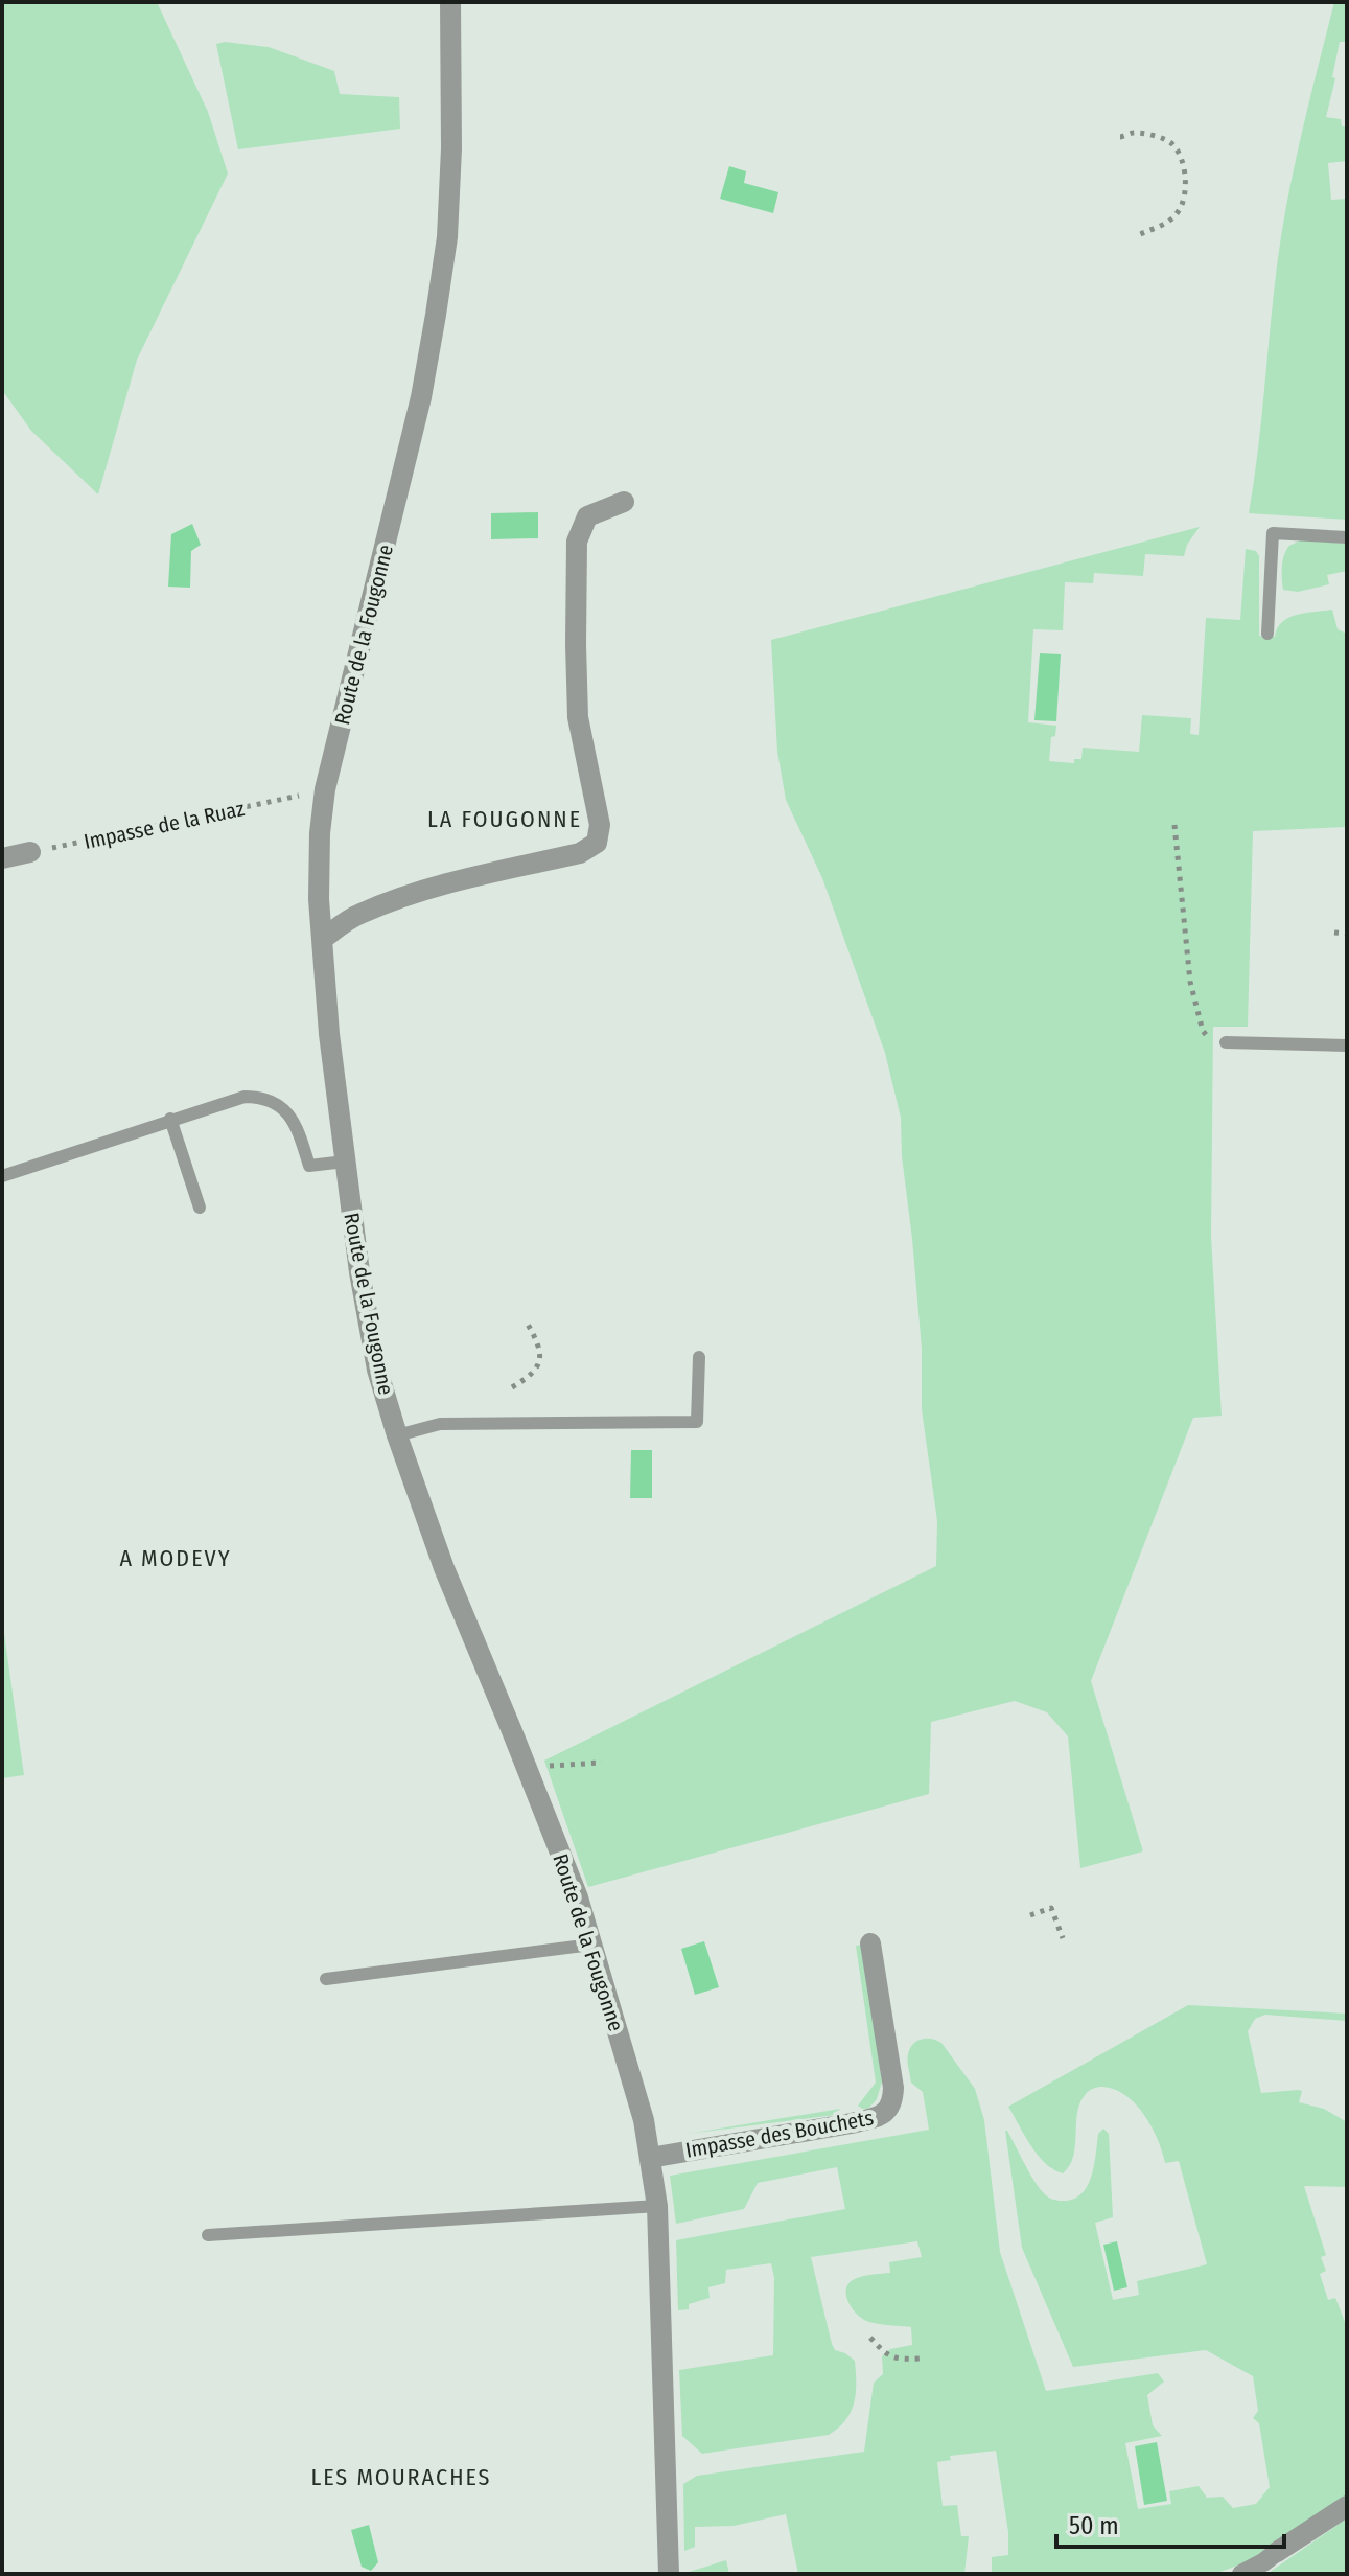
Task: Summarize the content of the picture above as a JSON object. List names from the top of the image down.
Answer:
{
  "streets": {
    "street": ["Route de la Fougonne", "Impasse des Bouchets"],
    "path": ["Impasse de la Ruaz"]
  },
  "crossings": [
    ["Route de la Fougonne", "Impasse de la Ruaz"],
    ["Route de la Fougonne", "Impasse des Bouchets"]
  ],
  "districts": ["LA FOUGONNE", "A MODEVY", "LES MOURACHES"],
  "scale_bar": "50 m"
}
